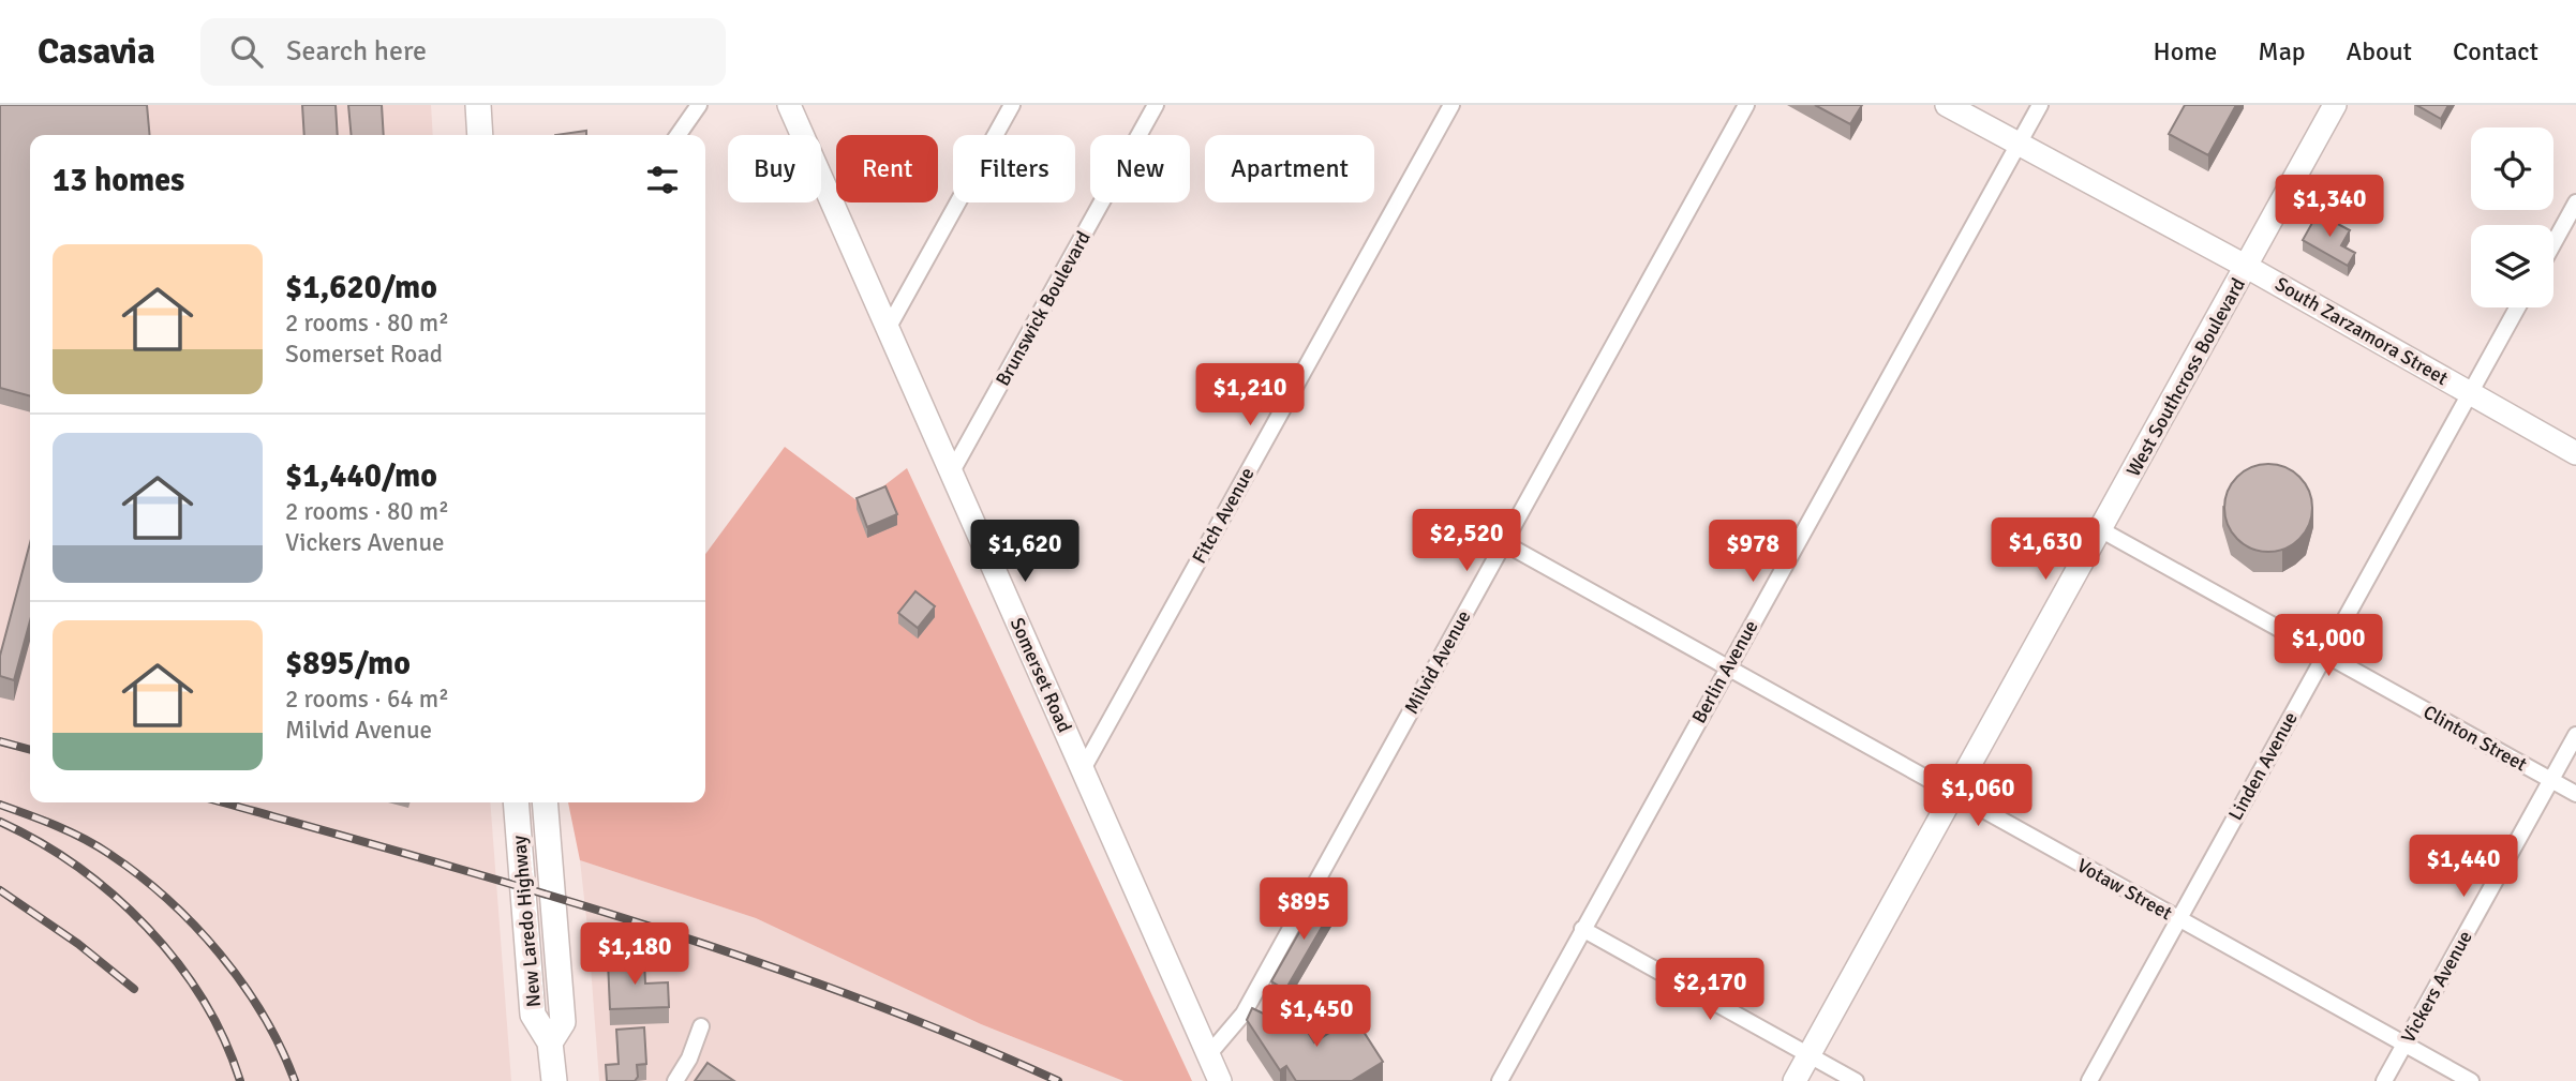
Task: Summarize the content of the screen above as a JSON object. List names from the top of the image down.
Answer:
{
  "streets": {
    "main road": [
      "South Zarzamora Street",
      "West Southcross Boulevard",
      "Somerset Road",
      "New Laredo Highway"
    ],
    "street": [
      "Brunswick Boulevard",
      "Fitch Avenue",
      "Milvid Avenue",
      "Berlin Avenue",
      "Clinton Street",
      "Linden Avenue",
      "Votaw Street",
      "Vickers Avenue"
    ]
  },
  "crossings": [
    ["Brunswick Boulevard", "Somerset Road"],
    ["South Zarzamora Street", "West Southcross Boulevard"],
    ["South Zarzamora Street", "Berlin Avenue"],
    ["South Zarzamora Street", "Linden Avenue"],
    ["West Southcross Boulevard", "Clinton Street"],
    ["West Southcross Boulevard", "Votaw Street"],
    ["Fitch Avenue", "Somerset Road"],
    ["Milvid Avenue", "Somerset Road"],
    ["Milvid Avenue", "Votaw Street"],
    ["Berlin Avenue", "Votaw Street"],
    ["Clinton Street", "Linden Avenue"],
    ["Clinton Street", "Vickers Avenue"],
    ["Linden Avenue", "Votaw Street"],
    ["Votaw Street", "Vickers Avenue"]
  ],
  "page": {
    "header": "Casavia",
    "search": "Search here",
    "nav": [
      "Home",
      "Map",
      "About",
      "Contact"
    ],
    "chip": [
      "Buy",
      "Rent",
      "Filters",
      "New",
      "Apartment"
    ],
    "heading": "13 homes",
    "price": [
      "$1,340",
      "$1,210",
      "$2,520",
      "$1,630",
      "$1,620",
      "$978",
      "$1,000",
      "$1,060",
      "$1,440",
      "$895",
      "$1,180",
      "$2,170",
      "$1,450"
    ],
    "list": [
      {
        "name": "$1,620/mo",
        "note": "2 rooms · 80 m² · Somerset Road"
      },
      {
        "name": "$1,440/mo",
        "note": "2 rooms · 80 m² · Vickers Avenue"
      },
      {
        "name": "$895/mo",
        "note": "2 rooms · 64 m² · Milvid Avenue"
      }
    ]
  }
}
